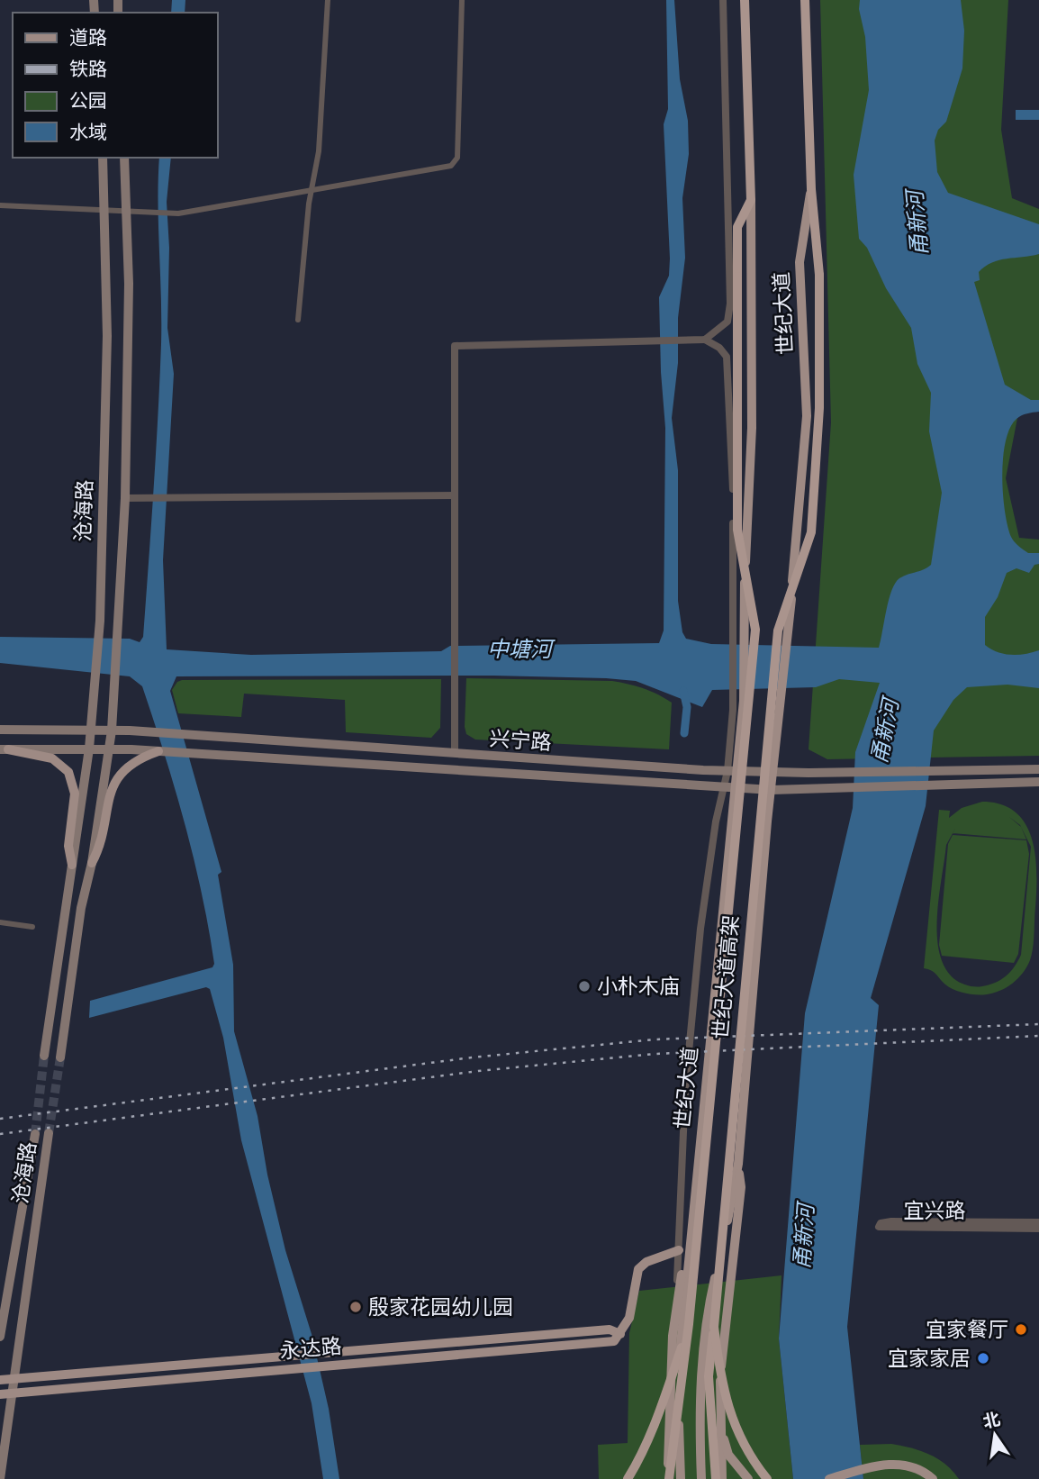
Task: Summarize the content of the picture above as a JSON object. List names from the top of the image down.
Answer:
{
  "streets": {
    "highway": ["世纪大道", "世纪大道高架"],
    "main road": ["沧海路", "兴宁路", "永达路"],
    "street": ["宜兴路"]
  },
  "crossings": [
    ["世纪大道", "兴宁路"],
    ["世纪大道", "世纪大道高架"],
    ["沧海路", "兴宁路"],
    ["沧海路", "永达路"]
  ],
  "water": ["甬新河", "中塘河"],
  "places": [
    "小朴木庙",
    "殷家花园幼儿园",
    "宜家餐厅",
    "宜家家居"
  ],
  "legend": [
    "道路",
    "铁路",
    "公园",
    "水域"
  ],
  "north": "top"
}
